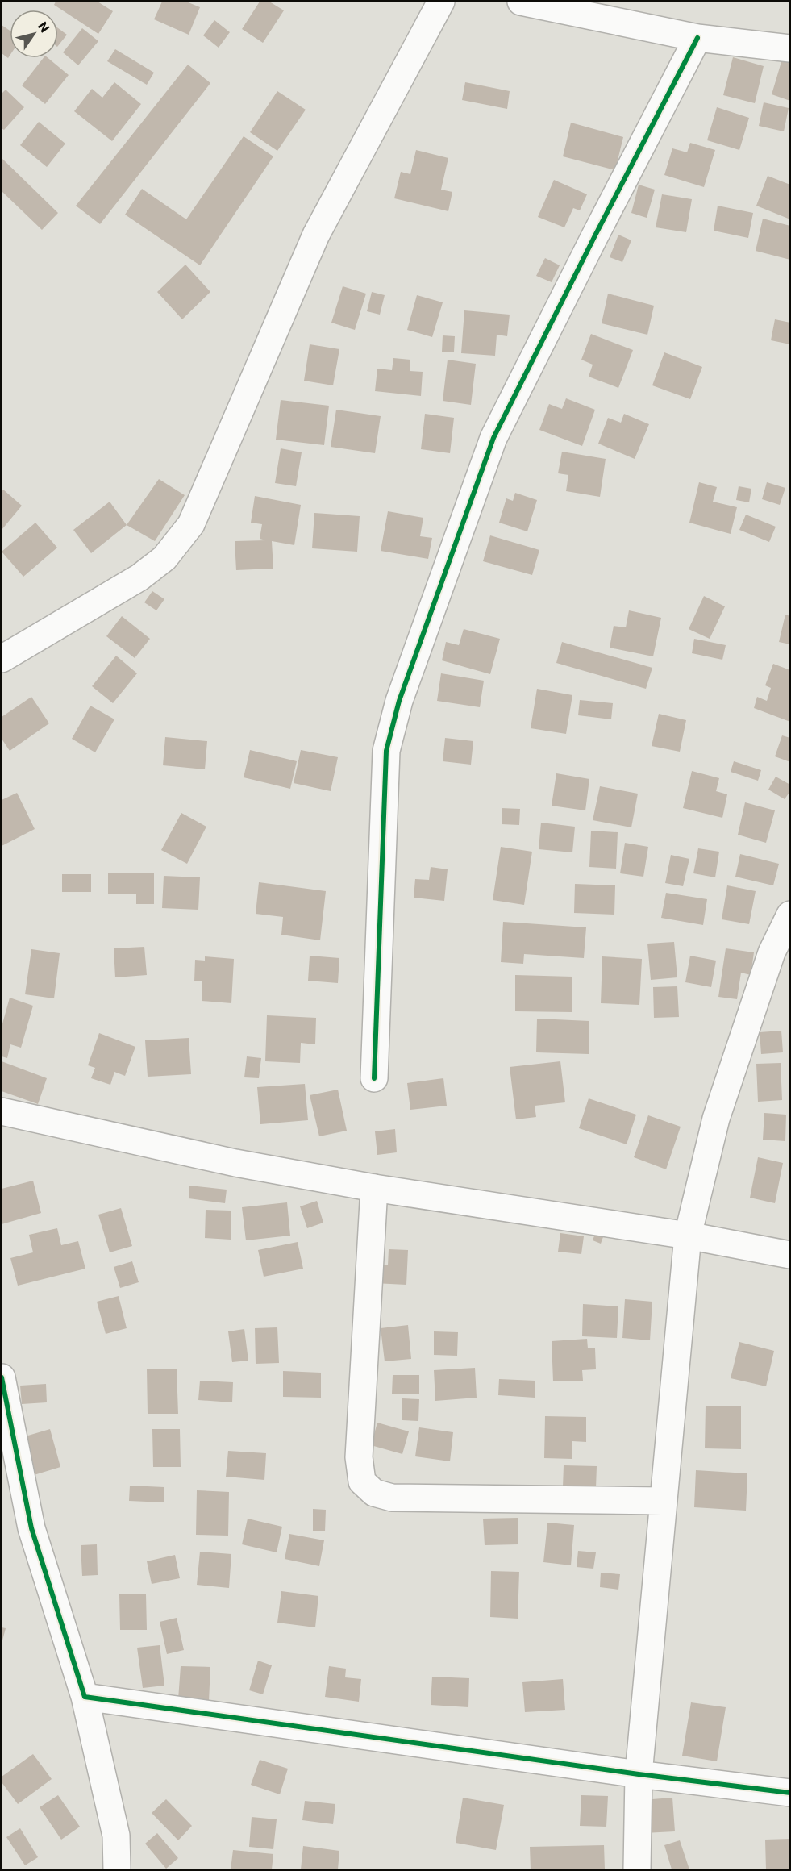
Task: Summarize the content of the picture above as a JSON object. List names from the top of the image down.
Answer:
{
  "north": "top right"
}
